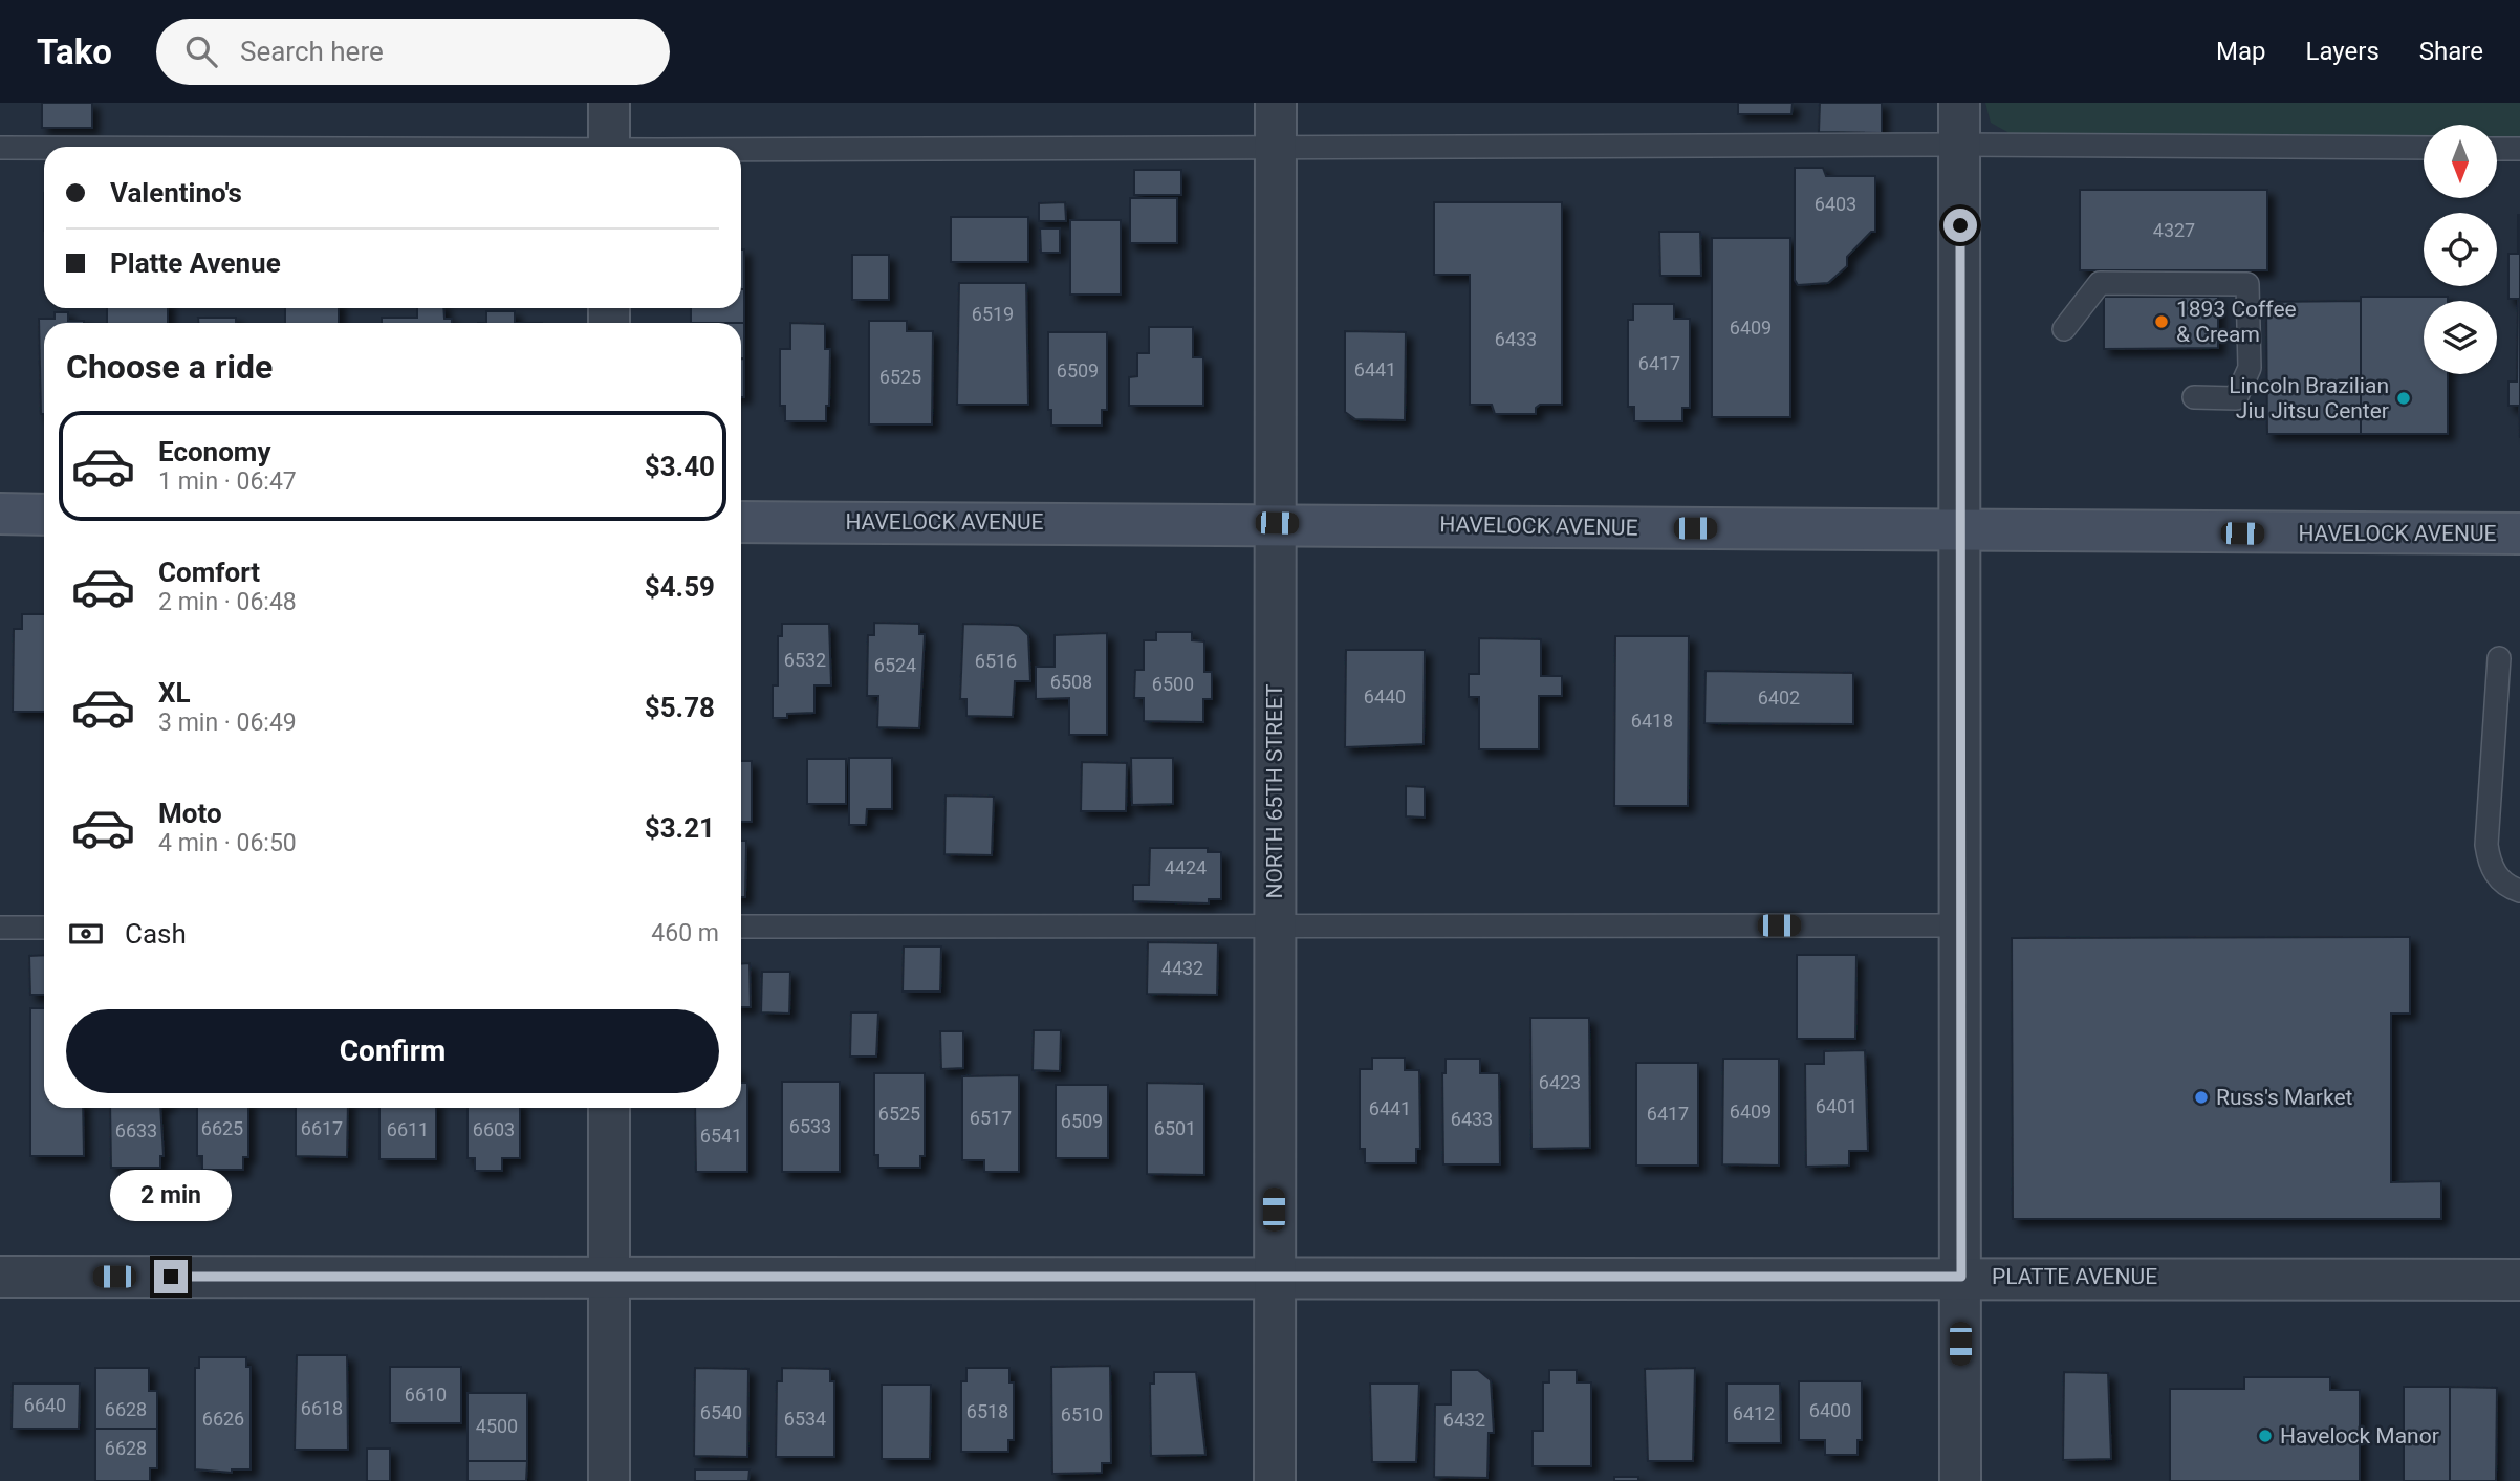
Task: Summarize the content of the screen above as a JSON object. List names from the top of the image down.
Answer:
{
  "streets": {
    "main road": ["HAVELOCK AVENUE"],
    "street": ["NORTH 65TH STREET", "PLATTE AVENUE"]
  },
  "crossings": [
    ["HAVELOCK AVENUE", "NORTH 65TH STREET"],
    ["NORTH 65TH STREET", "PLATTE AVENUE"]
  ],
  "places": [
    "1893 Coffee & Cream",
    "Lincoln Brazilian Jiu Jitsu Center",
    "Russ's Market",
    "Havelock Manor"
  ],
  "house_numbers": [
    "6403",
    "4327",
    "6519",
    "6409",
    "6433",
    "6417",
    "6441",
    "6509",
    "6525",
    "6532",
    "6516",
    "6524",
    "6508",
    "6500",
    "6440",
    "6402",
    "6418",
    "4424",
    "4432",
    "6423",
    "6401",
    "6441",
    "6409",
    "6525",
    "6417",
    "6517",
    "6433",
    "6509",
    "6533",
    "6625",
    "6617",
    "6501",
    "6611",
    "6603",
    "6633",
    "6541",
    "6610",
    "6640",
    "6618",
    "6628",
    "6400",
    "6518",
    "6540",
    "6412",
    "6510",
    "6626",
    "6534",
    "6432",
    "4500",
    "6628"
  ],
  "north": "bottom",
  "page": {
    "header": "Tako",
    "search": "Search here",
    "nav": ["Map", "Layers", "Share"],
    "banner": ["Valentino's", "Platte Avenue"],
    "heading": "Choose a ride",
    "list": [
      {
        "name": "Economy",
        "note": "1 min · 06:47",
        "value": "$3.40"
      },
      {
        "name": "Comfort",
        "note": "2 min · 06:48",
        "value": "$4.59"
      },
      {
        "name": "XL",
        "note": "3 min · 06:49",
        "value": "$5.78"
      },
      {
        "name": "Moto",
        "note": "4 min · 06:50",
        "value": "$3.21"
      }
    ],
    "pay": ["Cash", "460 m"],
    "buttons": "Confirm",
    "bubble": "2 min"
  }
}
